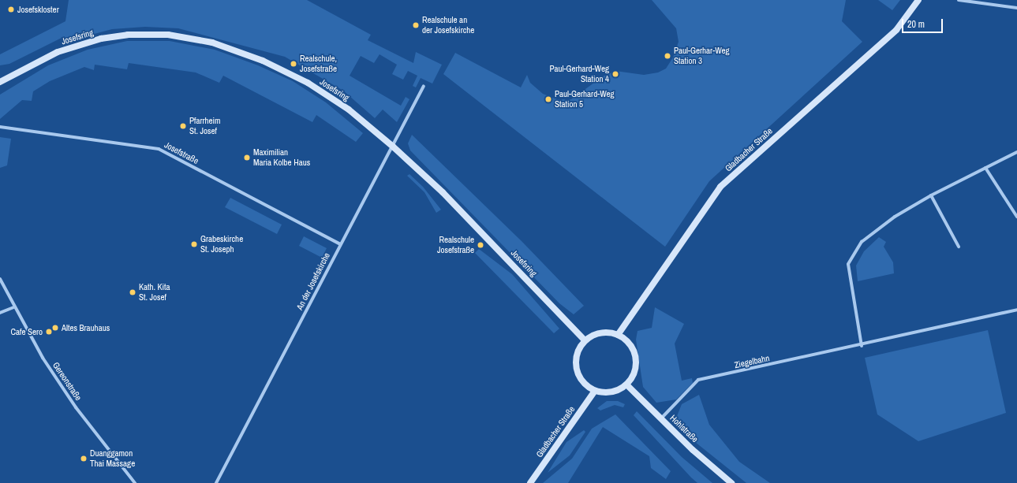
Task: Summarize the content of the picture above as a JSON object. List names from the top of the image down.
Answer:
{
  "streets": {
    "main road": ["Josefsring", "Gladbacher Straße", "Hohlstraße"],
    "street": [
      "Josefstraße",
      "An der Josefskirche",
      "Ziegelbahn",
      "Gereonstraße"
    ]
  },
  "crossings": [
    ["Josefsring", "Gladbacher Straße"],
    ["Josefsring", "An der Josefskirche"],
    ["Josefsring", "Hohlstraße"],
    ["Gladbacher Straße", "Hohlstraße"],
    ["Josefstraße", "An der Josefskirche"],
    ["Ziegelbahn", "Hohlstraße"]
  ],
  "places": [
    "Josefskloster",
    "Realschule an der Josefskirche",
    "Paul-Gerhar-Weg Station 3",
    "Realschule, Josefstraße",
    "Paul-Gerhard-Weg Station 4",
    "Paul-Gerhard-Weg Station 5",
    "Pfarrheim St. Josef",
    "Maximilian Maria Kolbe Haus",
    "Grabeskirche St. Joseph",
    "Realschule Josefstraße",
    "Kath. Kita St. Josef",
    "Altes Brauhaus",
    "Cafe Sero",
    "Duanggamon Thai Massage"
  ],
  "scale_bar": "20 m"
}
